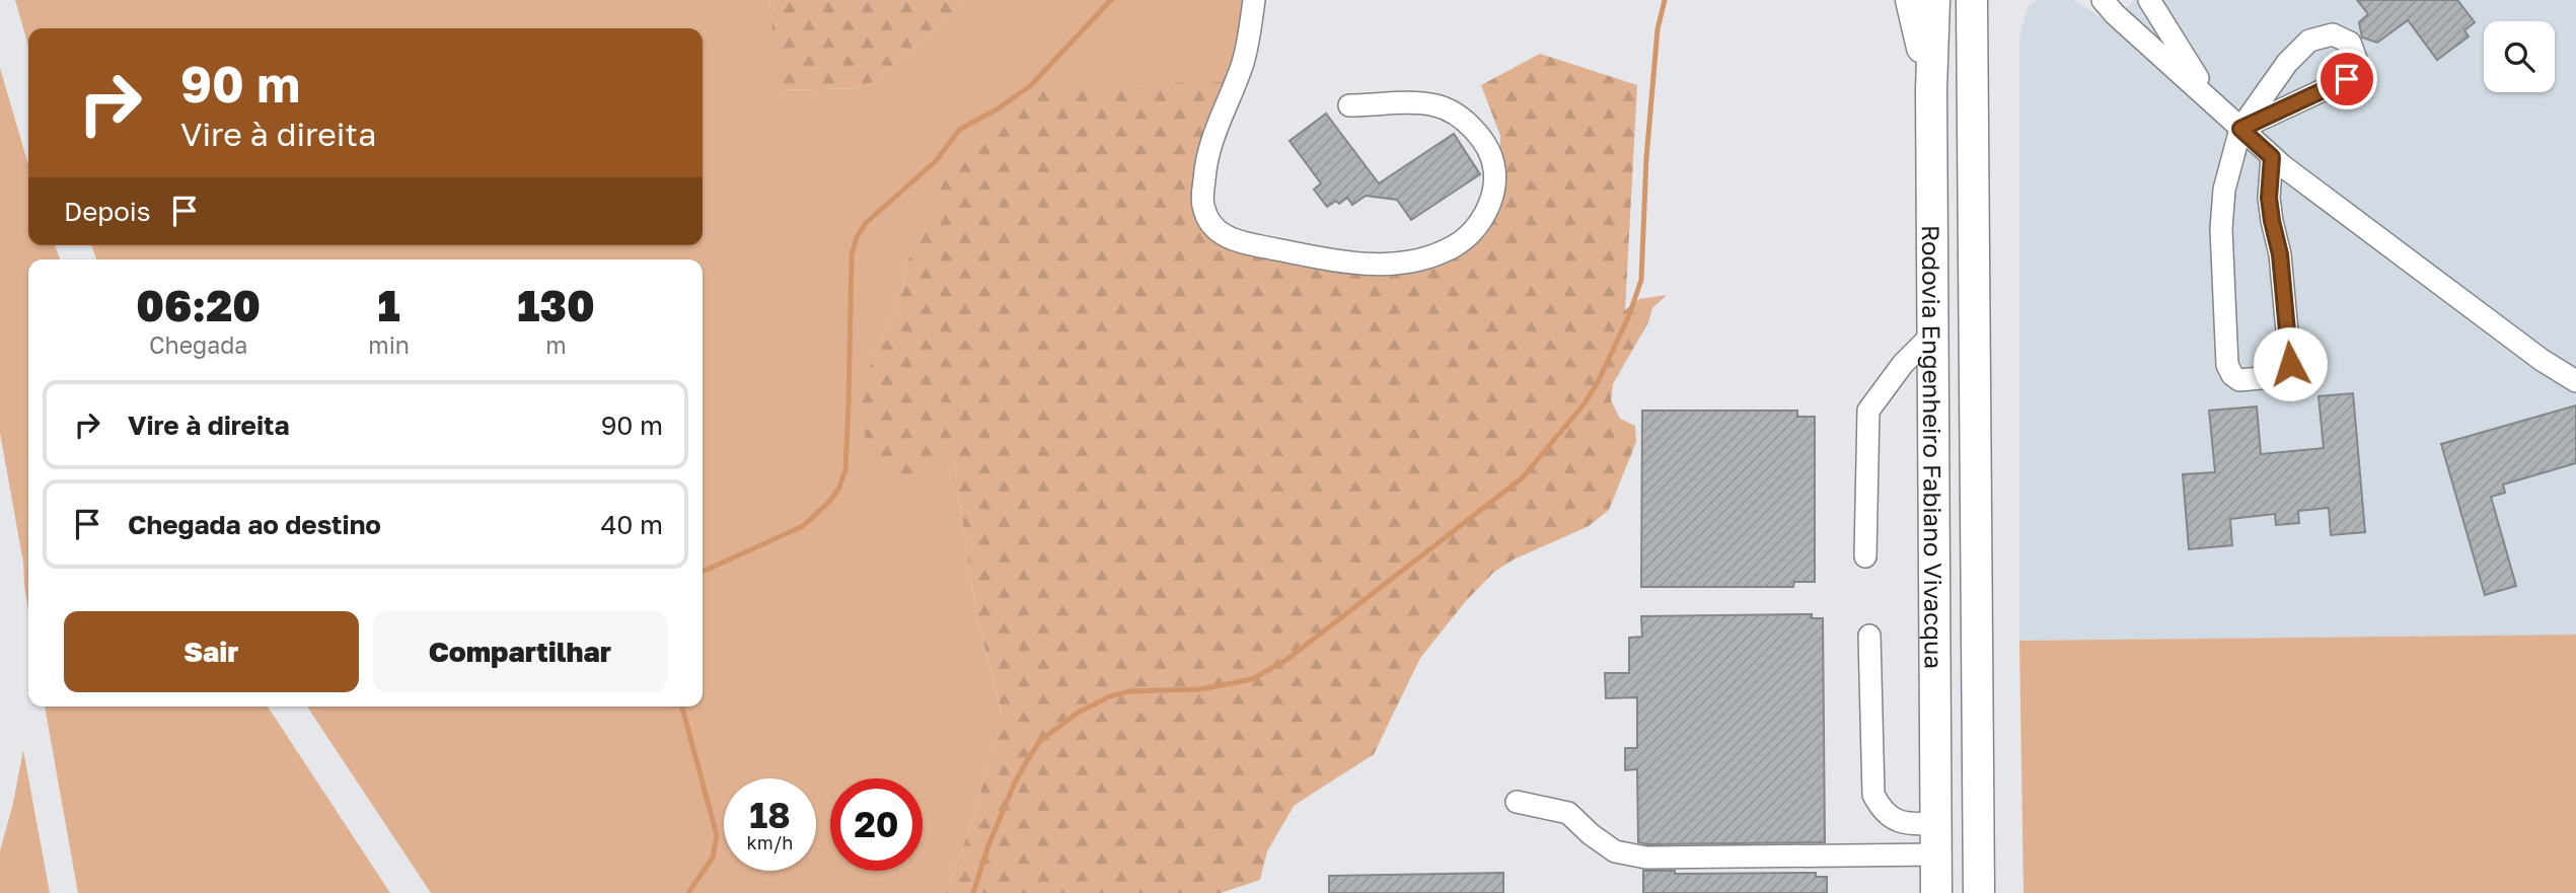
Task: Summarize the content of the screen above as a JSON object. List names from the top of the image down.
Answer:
{
  "streets": {
    "highway": ["Rodovia Engenheiro Fabiano Vivacqua"]
  },
  "page": {
    "turn": ["90 m", "Vire à direita"],
    "then": "Depois",
    "eta": [
      "06:20",
      "Chegada",
      "1",
      "min",
      "130",
      "m"
    ],
    "list": [
      {
        "name": "Vire à direita",
        "value": "90 m"
      },
      {
        "name": "Chegada ao destino",
        "value": "40 m"
      }
    ],
    "buttons": ["Sair", "Compartilhar"],
    "speed": "18 km/h",
    "limit": "20"
  }
}
